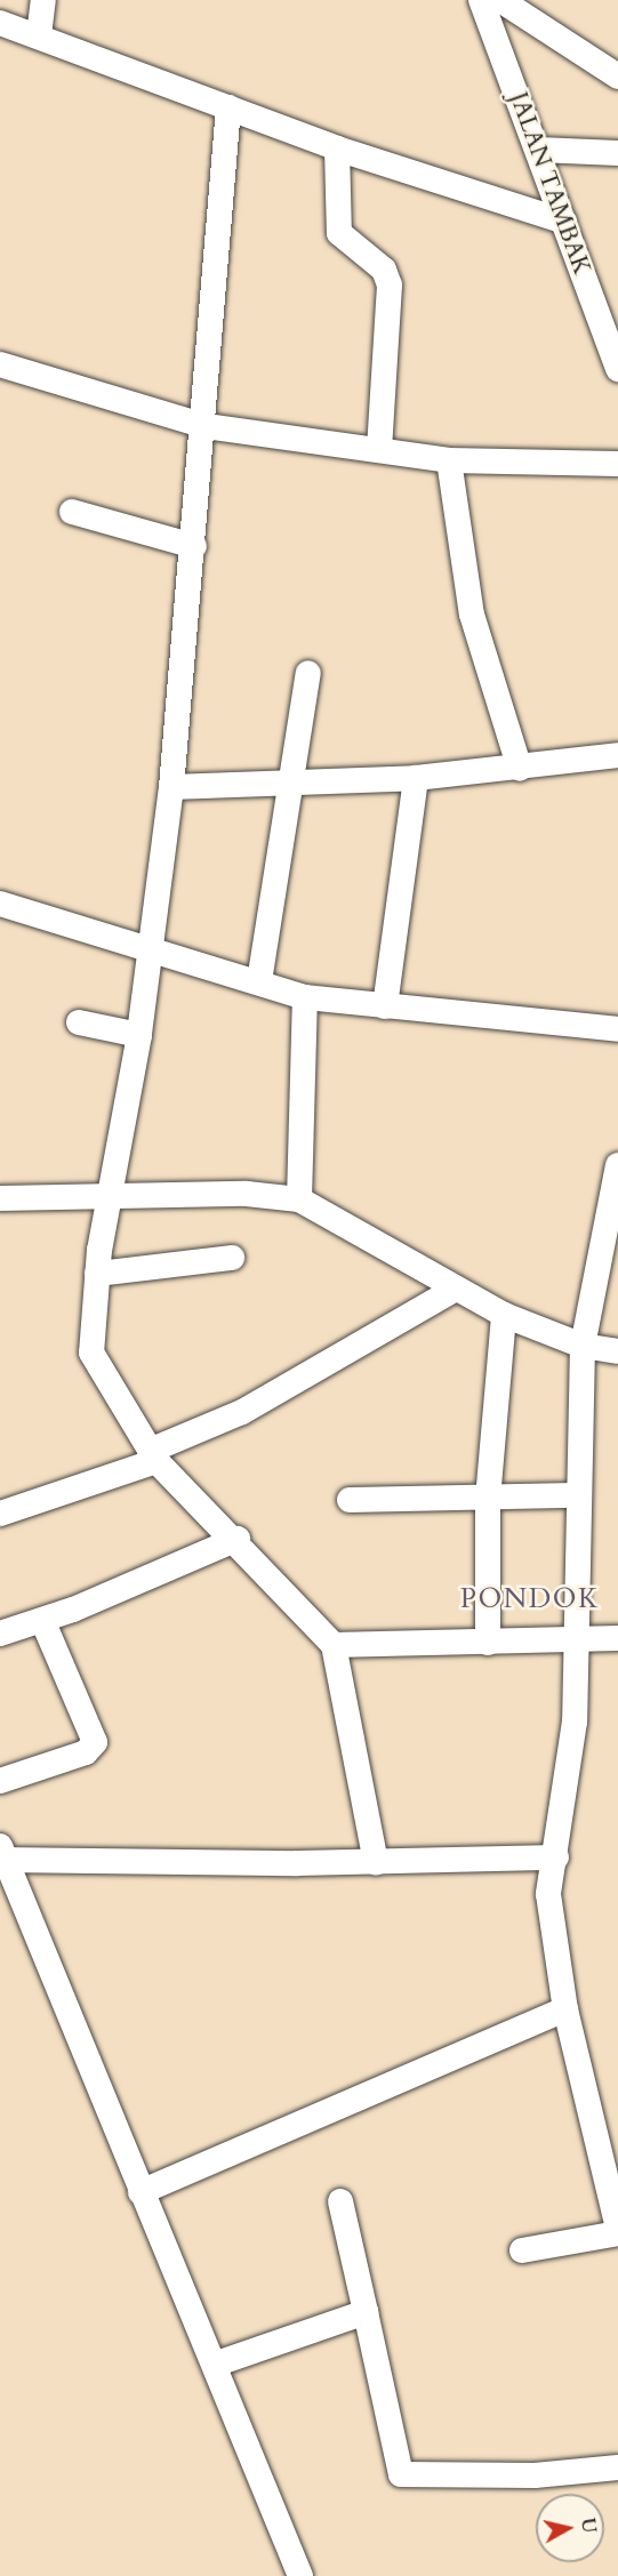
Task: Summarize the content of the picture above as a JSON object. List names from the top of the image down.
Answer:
{
  "streets": {
    "street": ["JALAN TAMBAK"]
  },
  "districts": ["PONDOK"],
  "north": "right"
}
